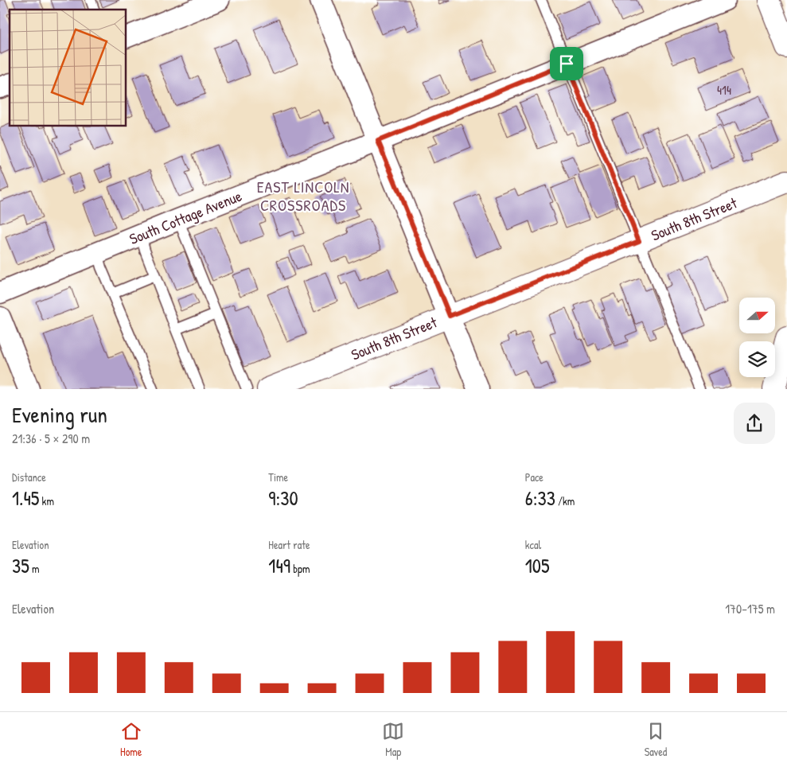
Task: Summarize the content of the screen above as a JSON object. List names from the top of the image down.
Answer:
{
  "streets": {
    "main road": ["South 8th Street"],
    "street": ["South Cottage Avenue"]
  },
  "districts": ["EAST LINCOLN CROSSROADS"],
  "house_numbers": ["414"],
  "north": "right",
  "page": {
    "heading": ["Evening run", "21:36 · 5 × 290 m"],
    "stats": [
      ["Distance", "1.45 km"],
      ["Time", "9:30"],
      ["Pace", "6:33 /km"],
      ["Elevation", "35 m"],
      ["Heart rate", "149 bpm"],
      ["kcal", "105"]
    ],
    "chart": ["Elevation", "170–175 m"],
    "tabs": ["Home", "Map", "Saved"]
  }
}
